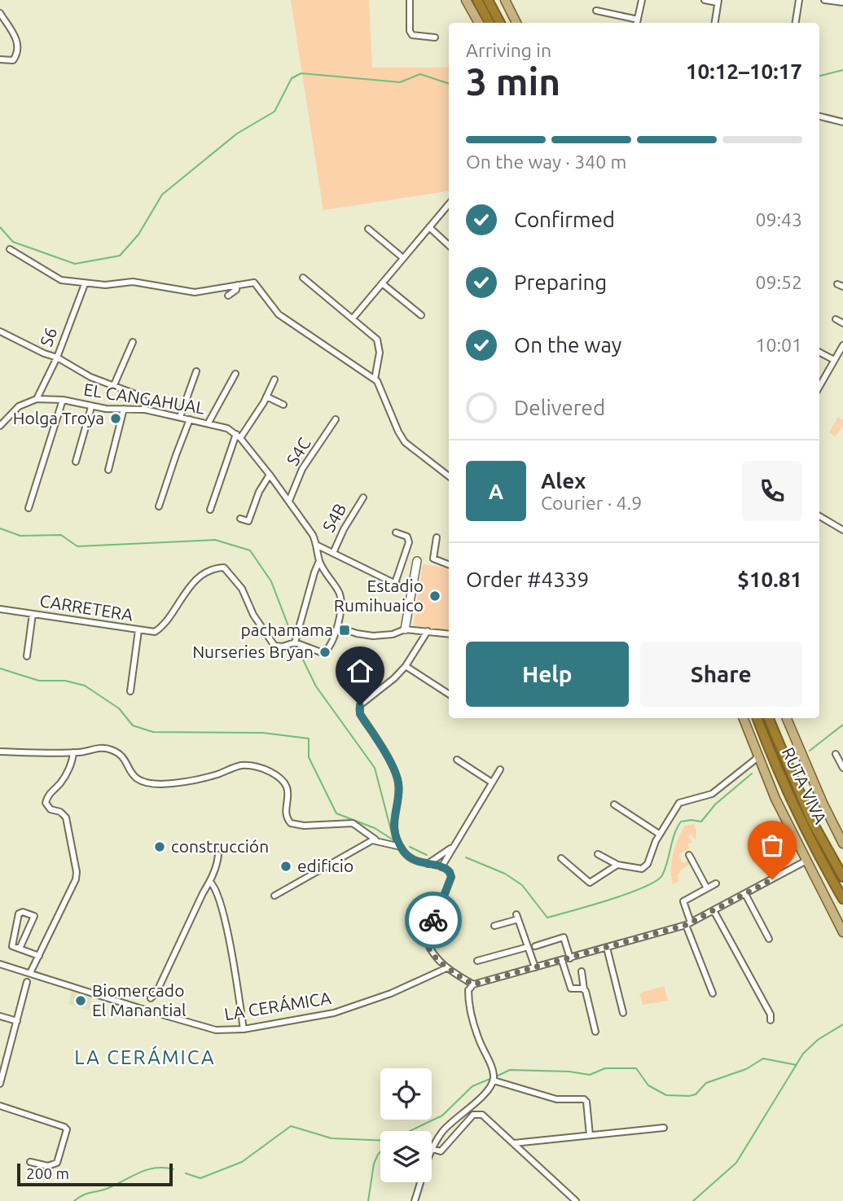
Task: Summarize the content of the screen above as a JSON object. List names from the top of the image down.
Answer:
{
  "streets": {
    "highway": ["RUTA VIVA"],
    "street": [
      "S6",
      "EL CANGAHUAL",
      "S4C",
      "S4B",
      "CARRETERA",
      "LA CERÁMICA"
    ]
  },
  "crossings": [
    ["S6", "EL CANGAHUAL"],
    ["EL CANGAHUAL", "S4C"],
    ["EL CANGAHUAL", "CARRETERA"]
  ],
  "districts": ["LA CERÁMICA"],
  "places": {
    "other": [
      "Holga Troya",
      "Estadio Rumihuaico",
      "Nurseries Bryan",
      "construcción",
      "edificio",
      "Biomercado El Manantial"
    ],
    "transit": ["pachamama"]
  },
  "scale_bar": "200 m",
  "page": {
    "heading": ["3 min", "Arriving in", "10:12–10:17"],
    "panel": [
      "Alex",
      "Courier · 4.9",
      "Order #4339",
      "$10.81"
    ],
    "bar": "On the way · 340 m",
    "list": [
      ["Confirmed", "09:43"],
      ["Preparing", "09:52"],
      ["On the way", "10:01"],
      "Delivered"
    ],
    "round": "A",
    "buttons": ["Help", "Share"],
    "scale": "200 m"
  }
}
